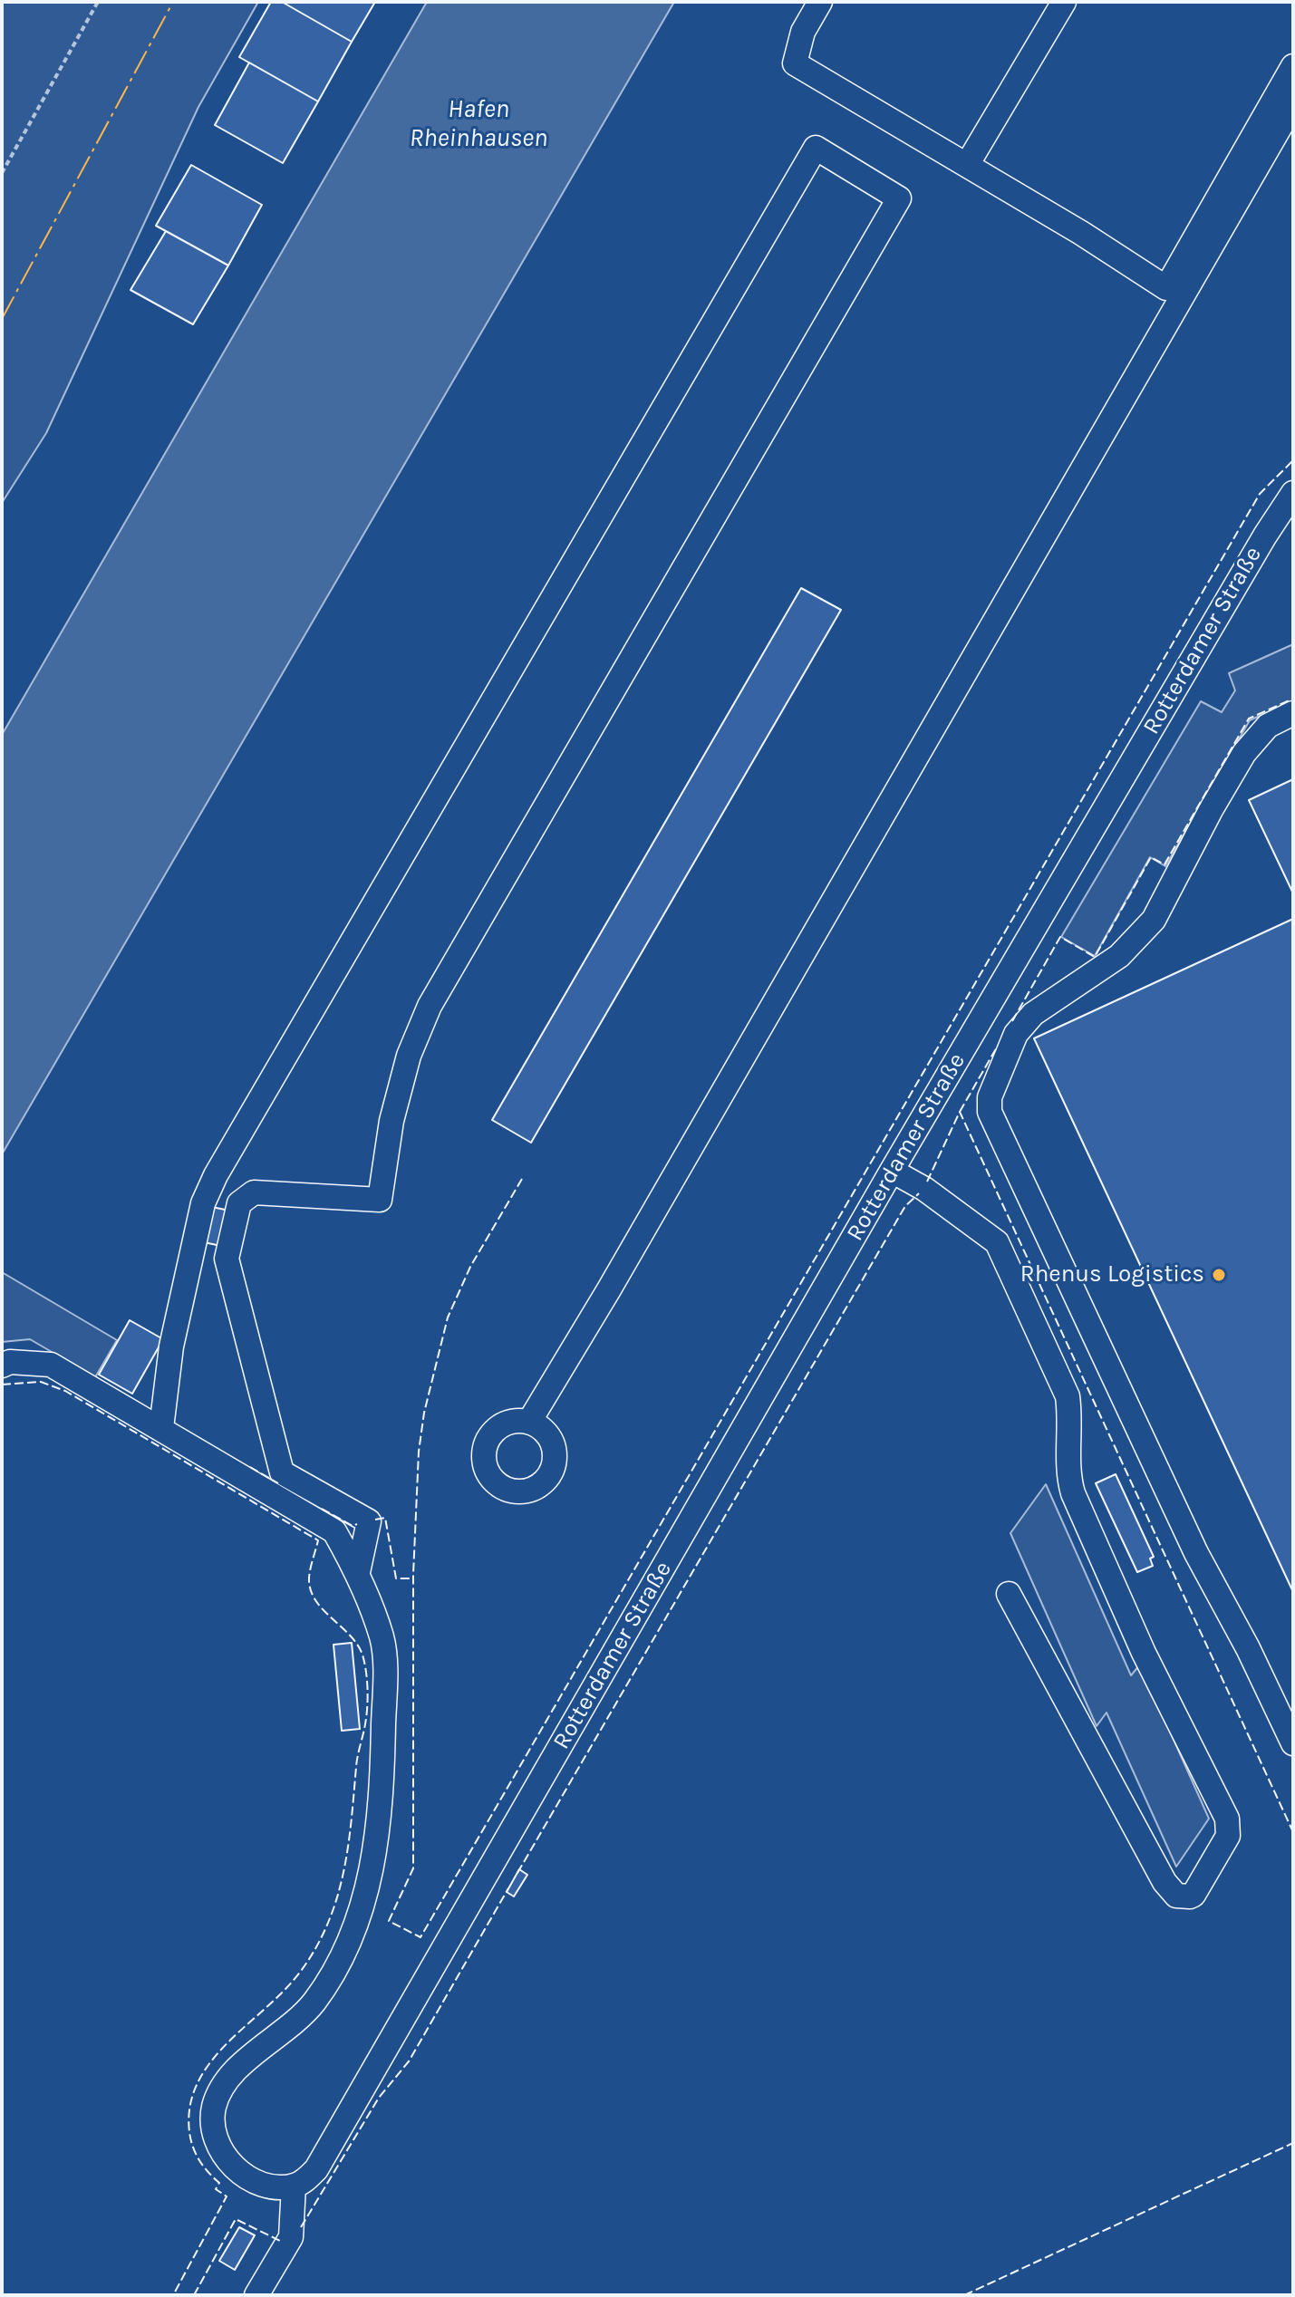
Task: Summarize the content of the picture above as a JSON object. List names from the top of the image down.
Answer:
{
  "streets": {
    "street": ["Rotterdamer Straße"]
  },
  "water": ["Hafen Rheinhausen"],
  "places": ["Rhenus Logistics"]
}
